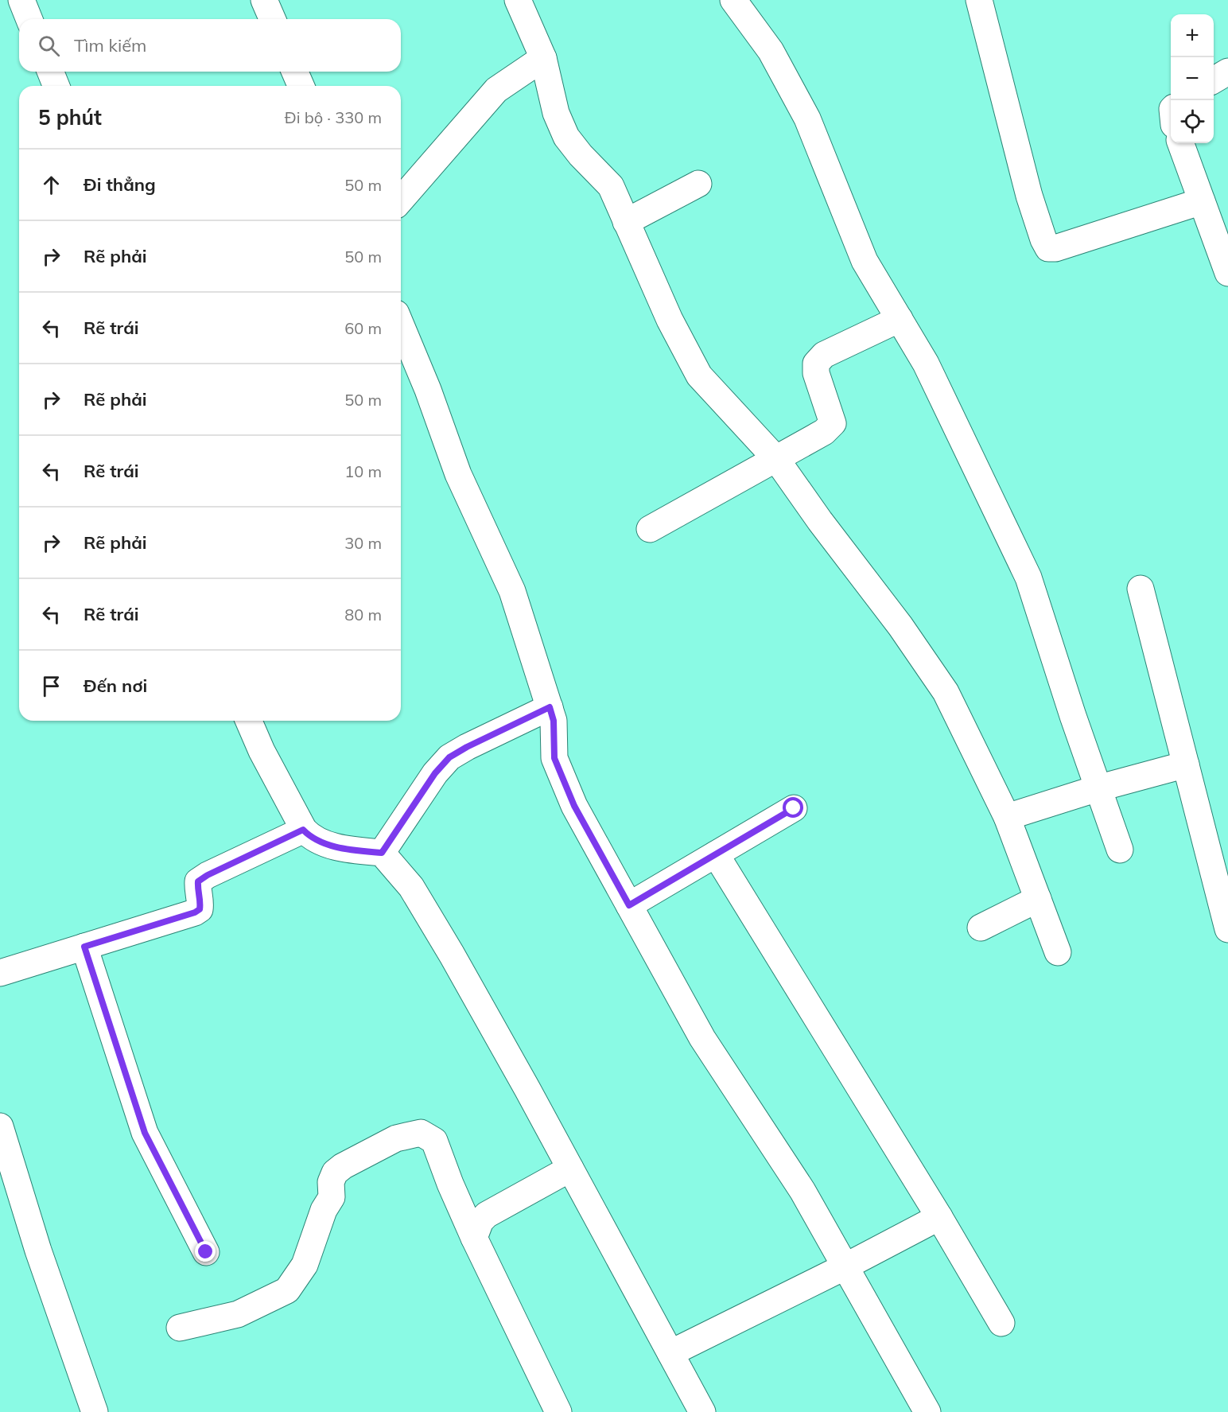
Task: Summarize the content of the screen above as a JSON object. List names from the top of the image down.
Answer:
{
  "page": {
    "map_buttons": ["+", "−"],
    "search": "Tìm kiếm",
    "heading": ["5 phút", "Đi bộ · 330 m"],
    "list": [
      ["Đi thẳng", "50 m"],
      ["Rẽ phải", "50 m"],
      ["Rẽ trái", "60 m"],
      ["Rẽ phải", "50 m"],
      ["Rẽ trái", "10 m"],
      ["Rẽ phải", "30 m"],
      ["Rẽ trái", "80 m"],
      "Đến nơi"
    ]
  }
}
